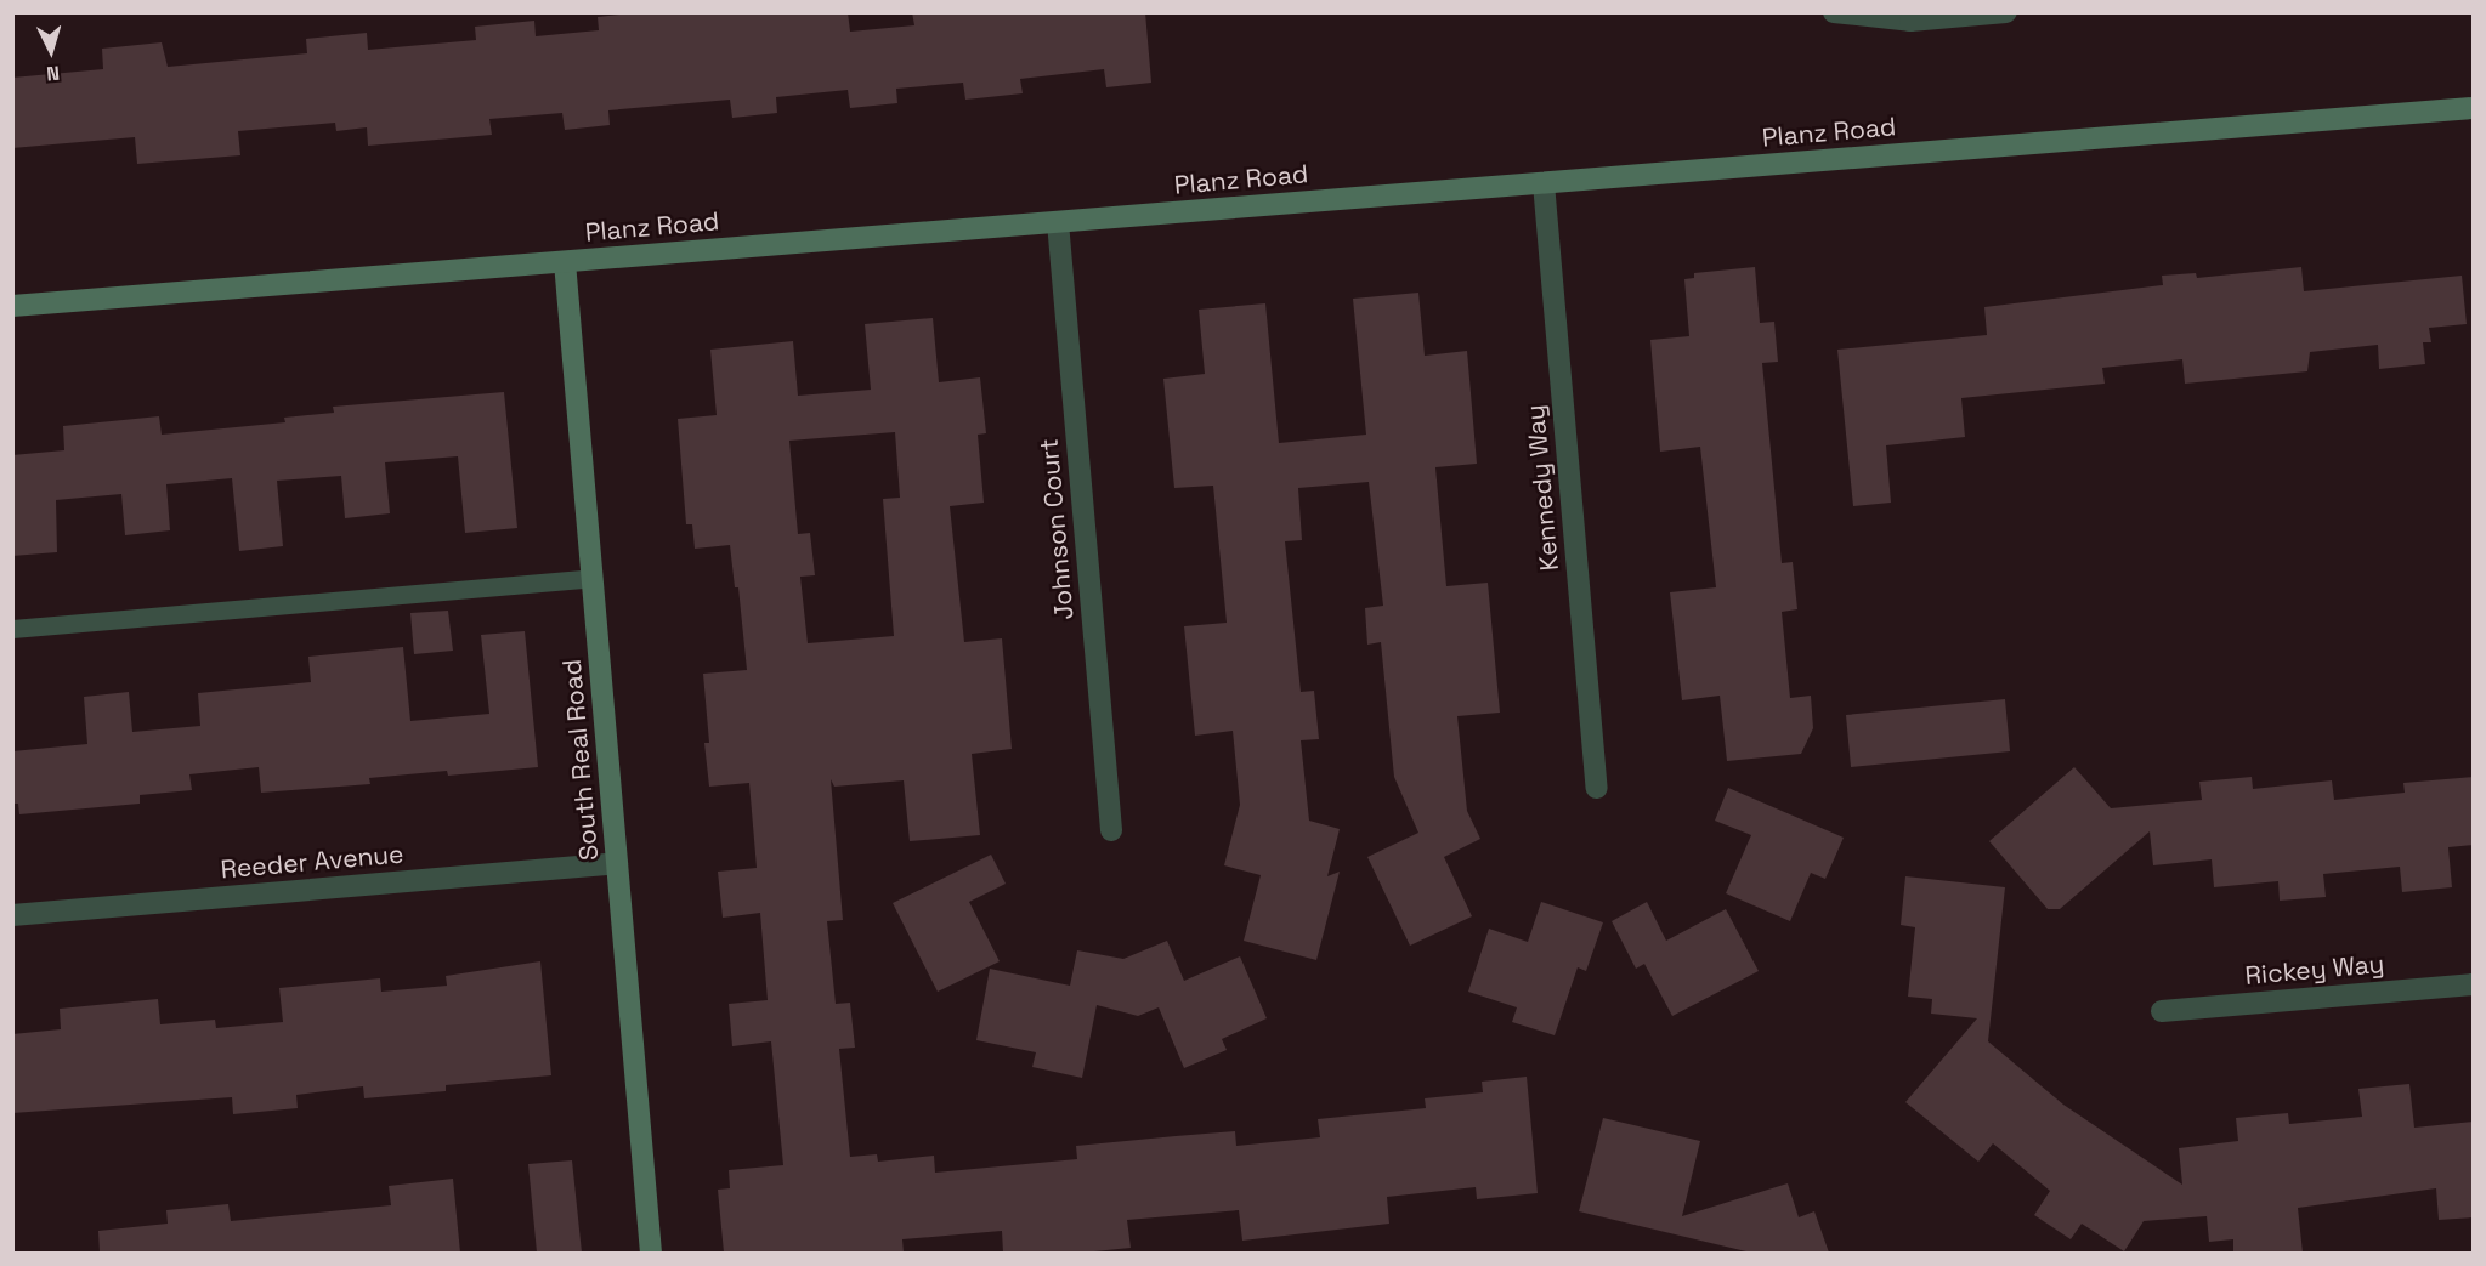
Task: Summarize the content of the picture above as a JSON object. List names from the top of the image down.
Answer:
{
  "streets": {
    "street": [
      "Planz Road",
      "Kennedy Way",
      "Johnson Court",
      "South Real Road",
      "Reeder Avenue",
      "Rickey Way"
    ]
  },
  "crossings": [
    ["Planz Road", "Kennedy Way"],
    ["Planz Road", "Johnson Court"],
    ["Planz Road", "South Real Road"],
    ["South Real Road", "Reeder Avenue"]
  ],
  "north": "bottom"
}
